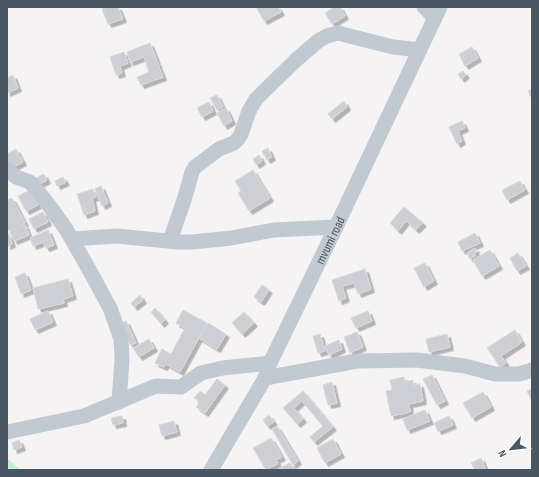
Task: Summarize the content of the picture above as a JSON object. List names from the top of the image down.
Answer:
{
  "streets": {
    "street": ["mvumi road"]
  },
  "north": "bottom left"
}
